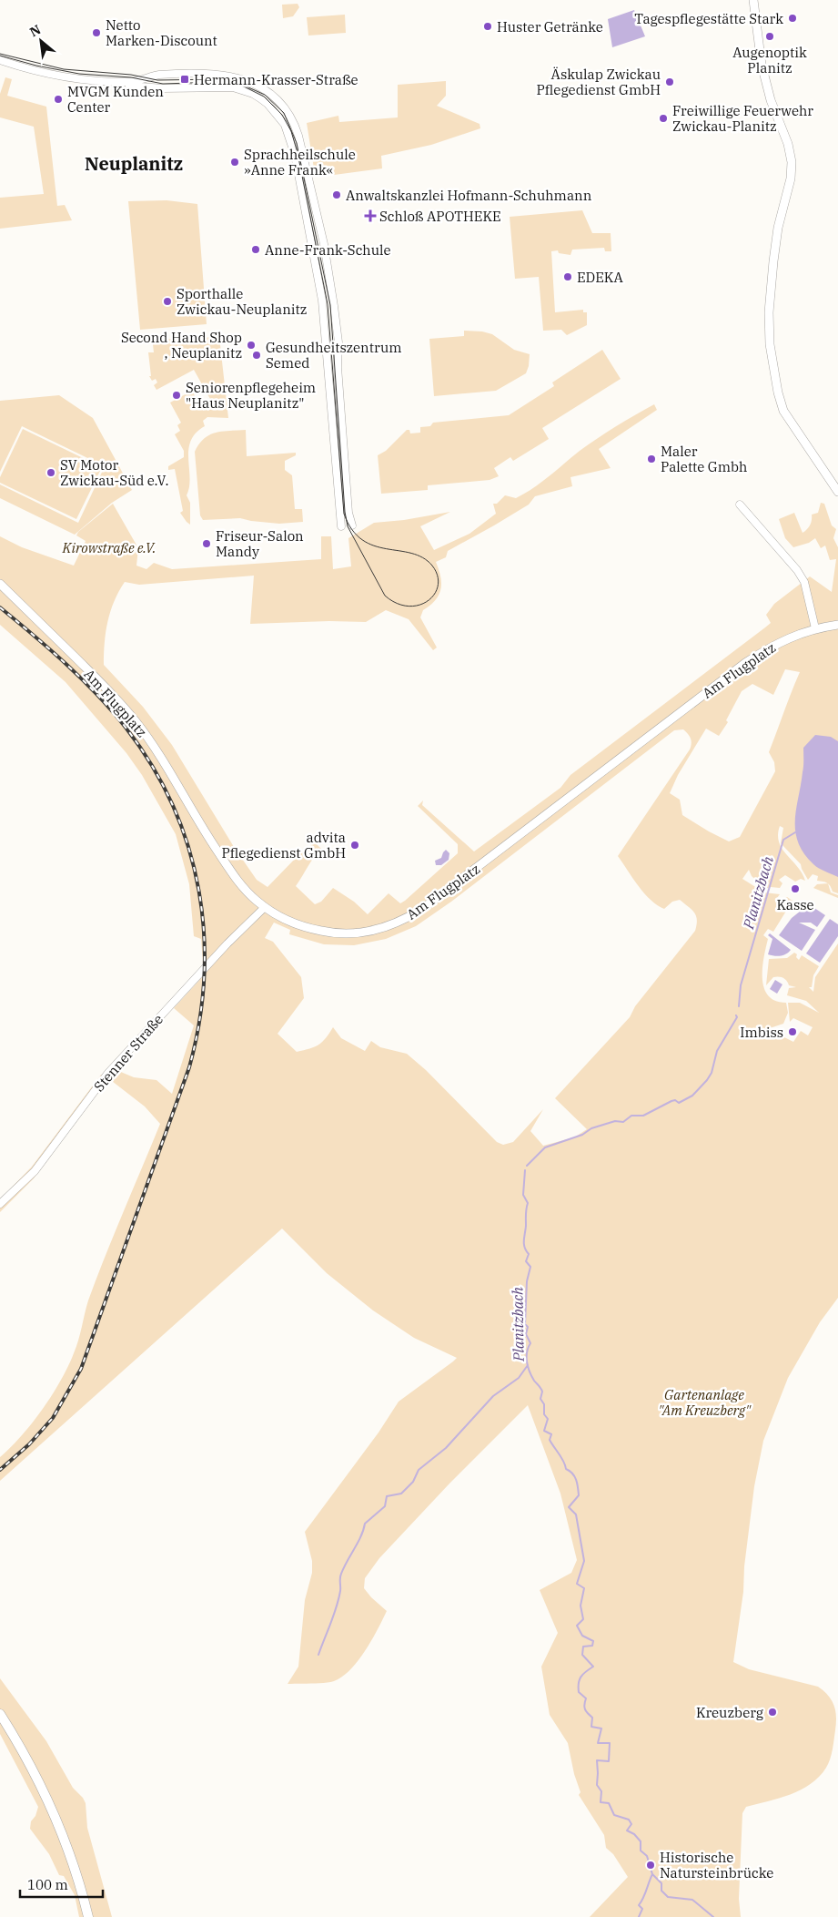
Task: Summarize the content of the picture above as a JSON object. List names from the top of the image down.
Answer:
{
  "streets": {
    "main road": ["Am Flugplatz"],
    "street": ["Stenner Straße"]
  },
  "crossings": [
    ["Am Flugplatz", "Stenner Straße"]
  ],
  "districts": ["Neuplanitz"],
  "water": ["Planitzbach"],
  "parks": ["Kirowstraße e.V.", "Gartenanlage \"Am Kreuzberg\""],
  "places": {
    "other": [
      "Tagespflegestätte Stark",
      "Huster Getränke",
      "Netto Marken-Discount",
      "Augenoptik Planitz",
      "Äskulap Zwickau Pflegedienst GmbH",
      "MVGM Kunden Center",
      "Freiwillige Feuerwehr Zwickau-Planitz",
      "Sprachheilschule »Anne Frank«",
      "Anwaltskanzlei Hofmann-Schuhmann",
      "Anne-Frank-Schule",
      "EDEKA",
      "Sporthalle Zwickau-Neuplanitz",
      "Second Hand Shop , Neuplanitz",
      "Gesundheitszentrum Semed",
      "Seniorenpflegeheim \"Haus Neuplanitz\"",
      "Maler Palette Gmbh",
      "SV Motor Zwickau-Süd e.V.",
      "Friseur-Salon Mandy",
      "advita Pflegedienst GmbH",
      "Kasse",
      "Imbiss",
      "Kreuzberg",
      "Historische Natursteinbrücke"
    ],
    "transit": ["Hermann-Krasser-Straße"],
    "health": ["Schloß APOTHEKE"]
  },
  "scale_bar": "100 m",
  "north": "top left"
}
